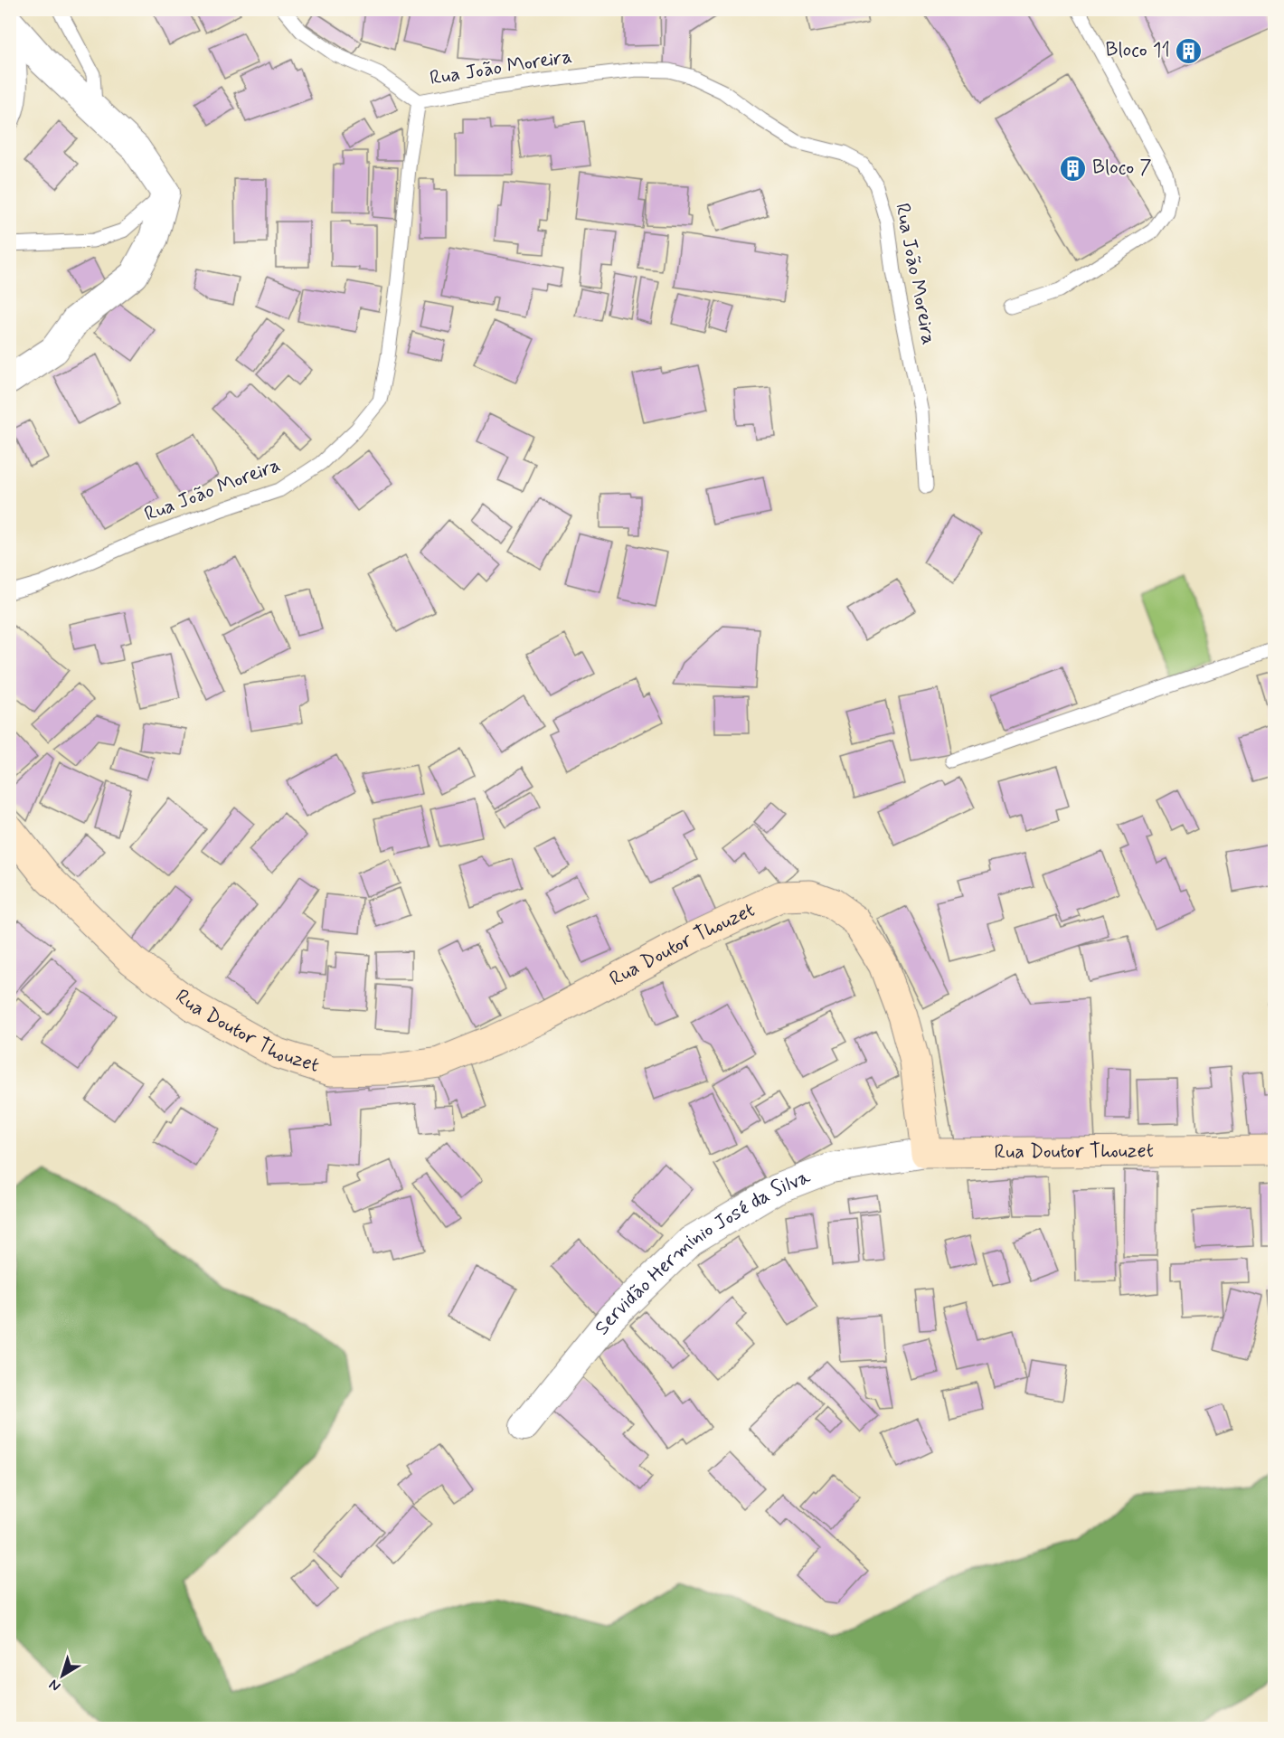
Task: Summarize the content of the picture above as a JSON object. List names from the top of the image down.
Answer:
{
  "streets": {
    "street": ["Rua Doutor Thouzet", "Servidão Herminio José da Silva"],
    "lane": ["Rua João Moreira"]
  },
  "crossings": [
    ["Rua Doutor Thouzet", "Servidão Herminio José da Silva"]
  ],
  "places": {
    "building": ["Bloco 11", "Bloco 7"]
  },
  "north": "bottom left"
}
